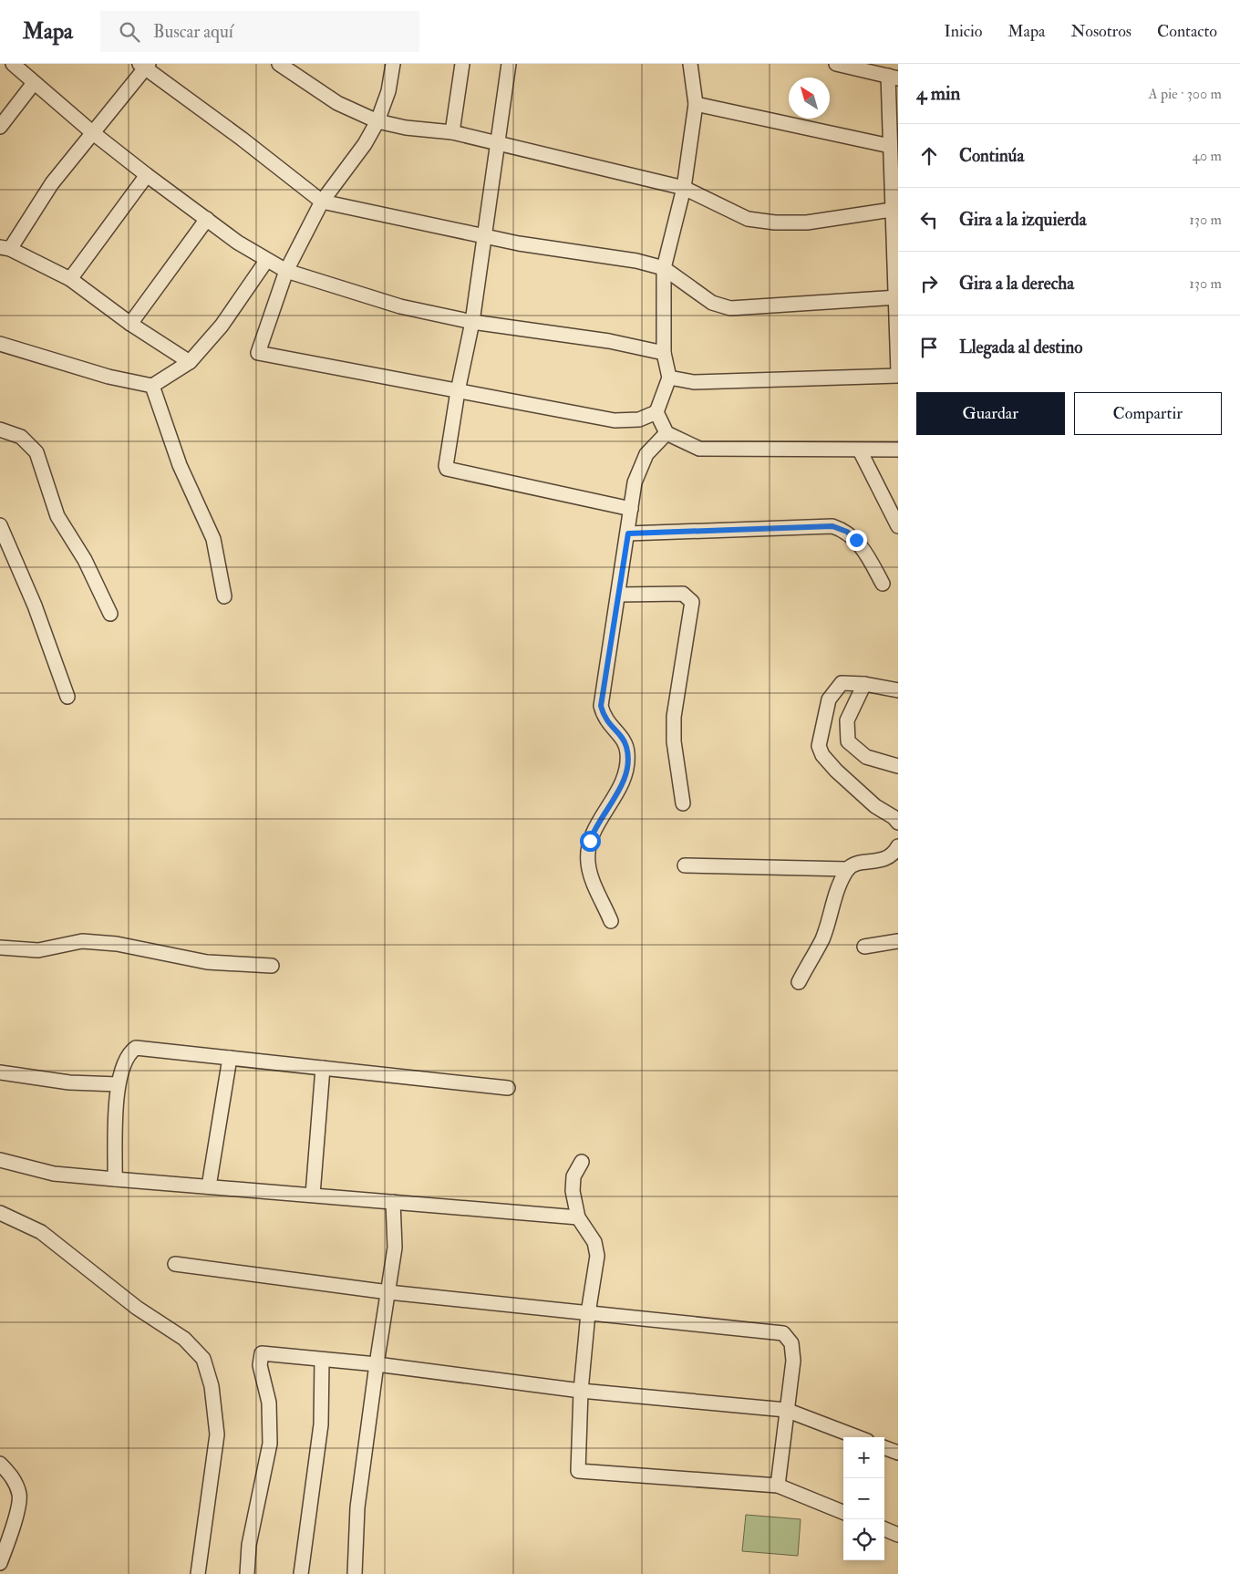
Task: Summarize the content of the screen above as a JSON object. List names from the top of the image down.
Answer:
{
  "north": "top left",
  "page": {
    "header": "Mapa",
    "search": "Buscar aquí",
    "nav": [
      "Inicio",
      "Mapa",
      "Nosotros",
      "Contacto"
    ],
    "heading": ["4 min", "A pie · 300 m"],
    "list": [
      ["Continúa", "40 m"],
      ["Gira a la izquierda", "130 m"],
      ["Gira a la derecha", "130 m"],
      "Llegada al destino"
    ],
    "buttons": ["Guardar", "Compartir"],
    "map_buttons": ["+", "−"]
  }
}
